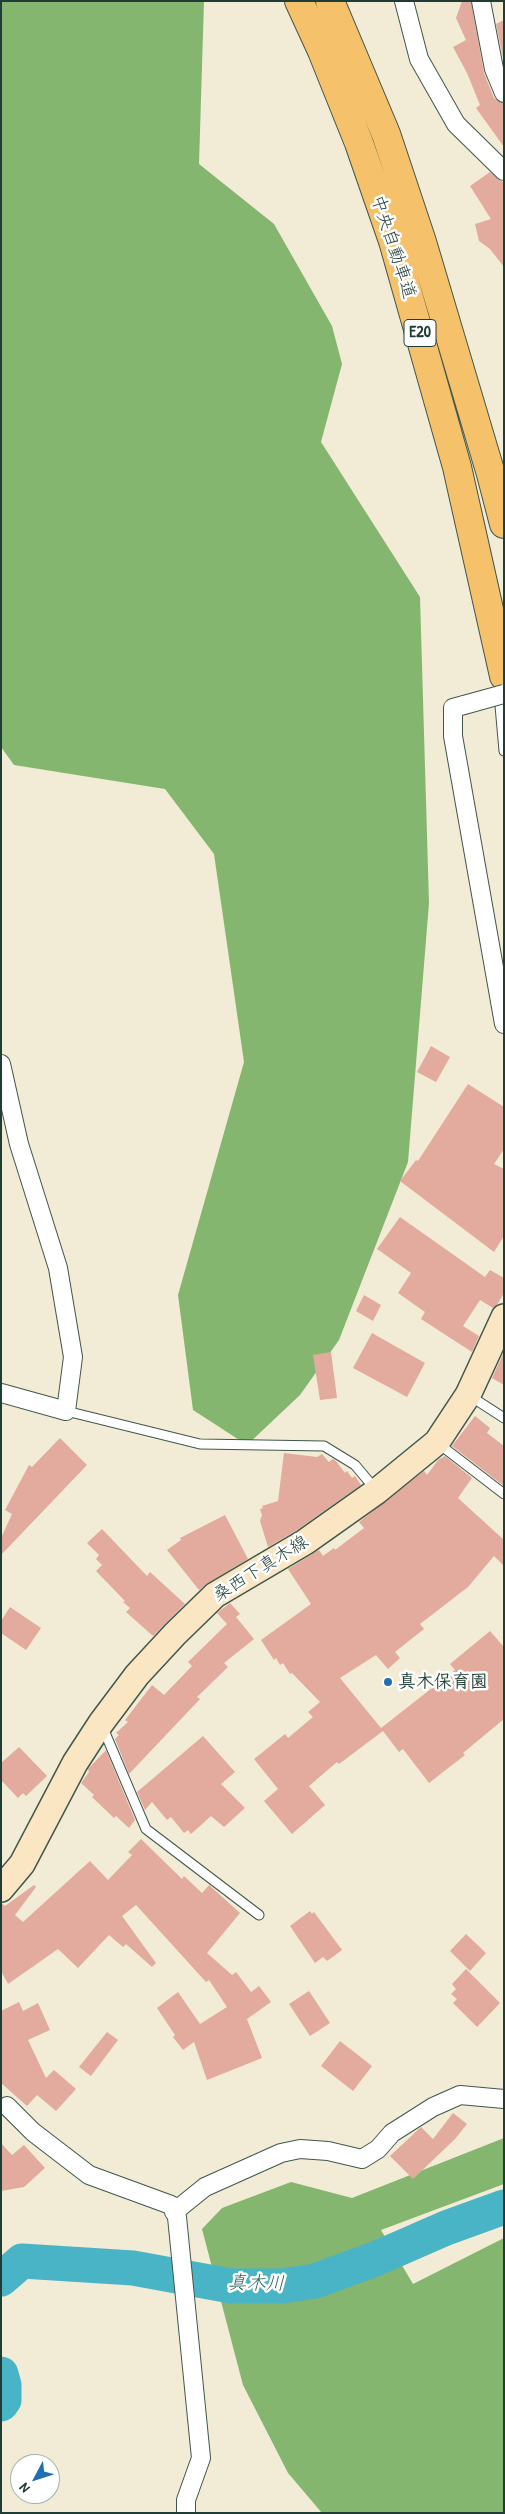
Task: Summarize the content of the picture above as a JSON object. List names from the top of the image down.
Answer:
{
  "streets": {
    "highway": ["中央自動車道", "E20"],
    "main road": ["桑西下真木線"]
  },
  "water": ["真木川"],
  "places": ["真木保育園"],
  "north": "bottom left"
}
